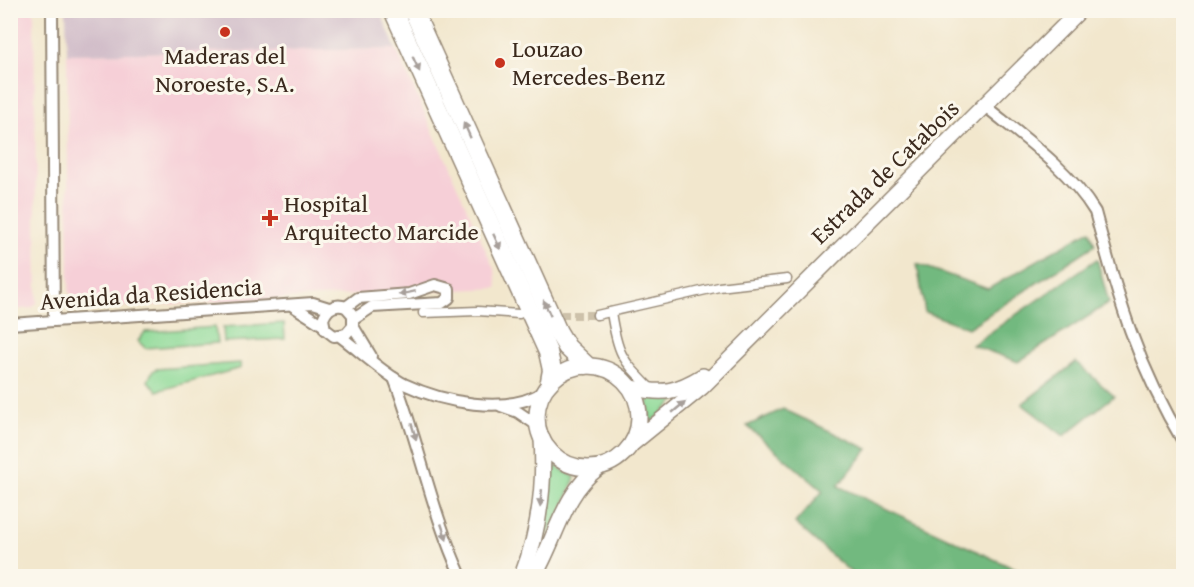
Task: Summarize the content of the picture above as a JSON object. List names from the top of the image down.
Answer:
{
  "streets": {
    "main road": ["Estrada de Catabois"],
    "street": ["Avenida da Residencia"]
  },
  "places": {
    "other": ["Maderas del Noroeste, S.A.", "Louzao Mercedes-Benz"],
    "health": ["Hospital Arquitecto Marcide"]
  }
}
